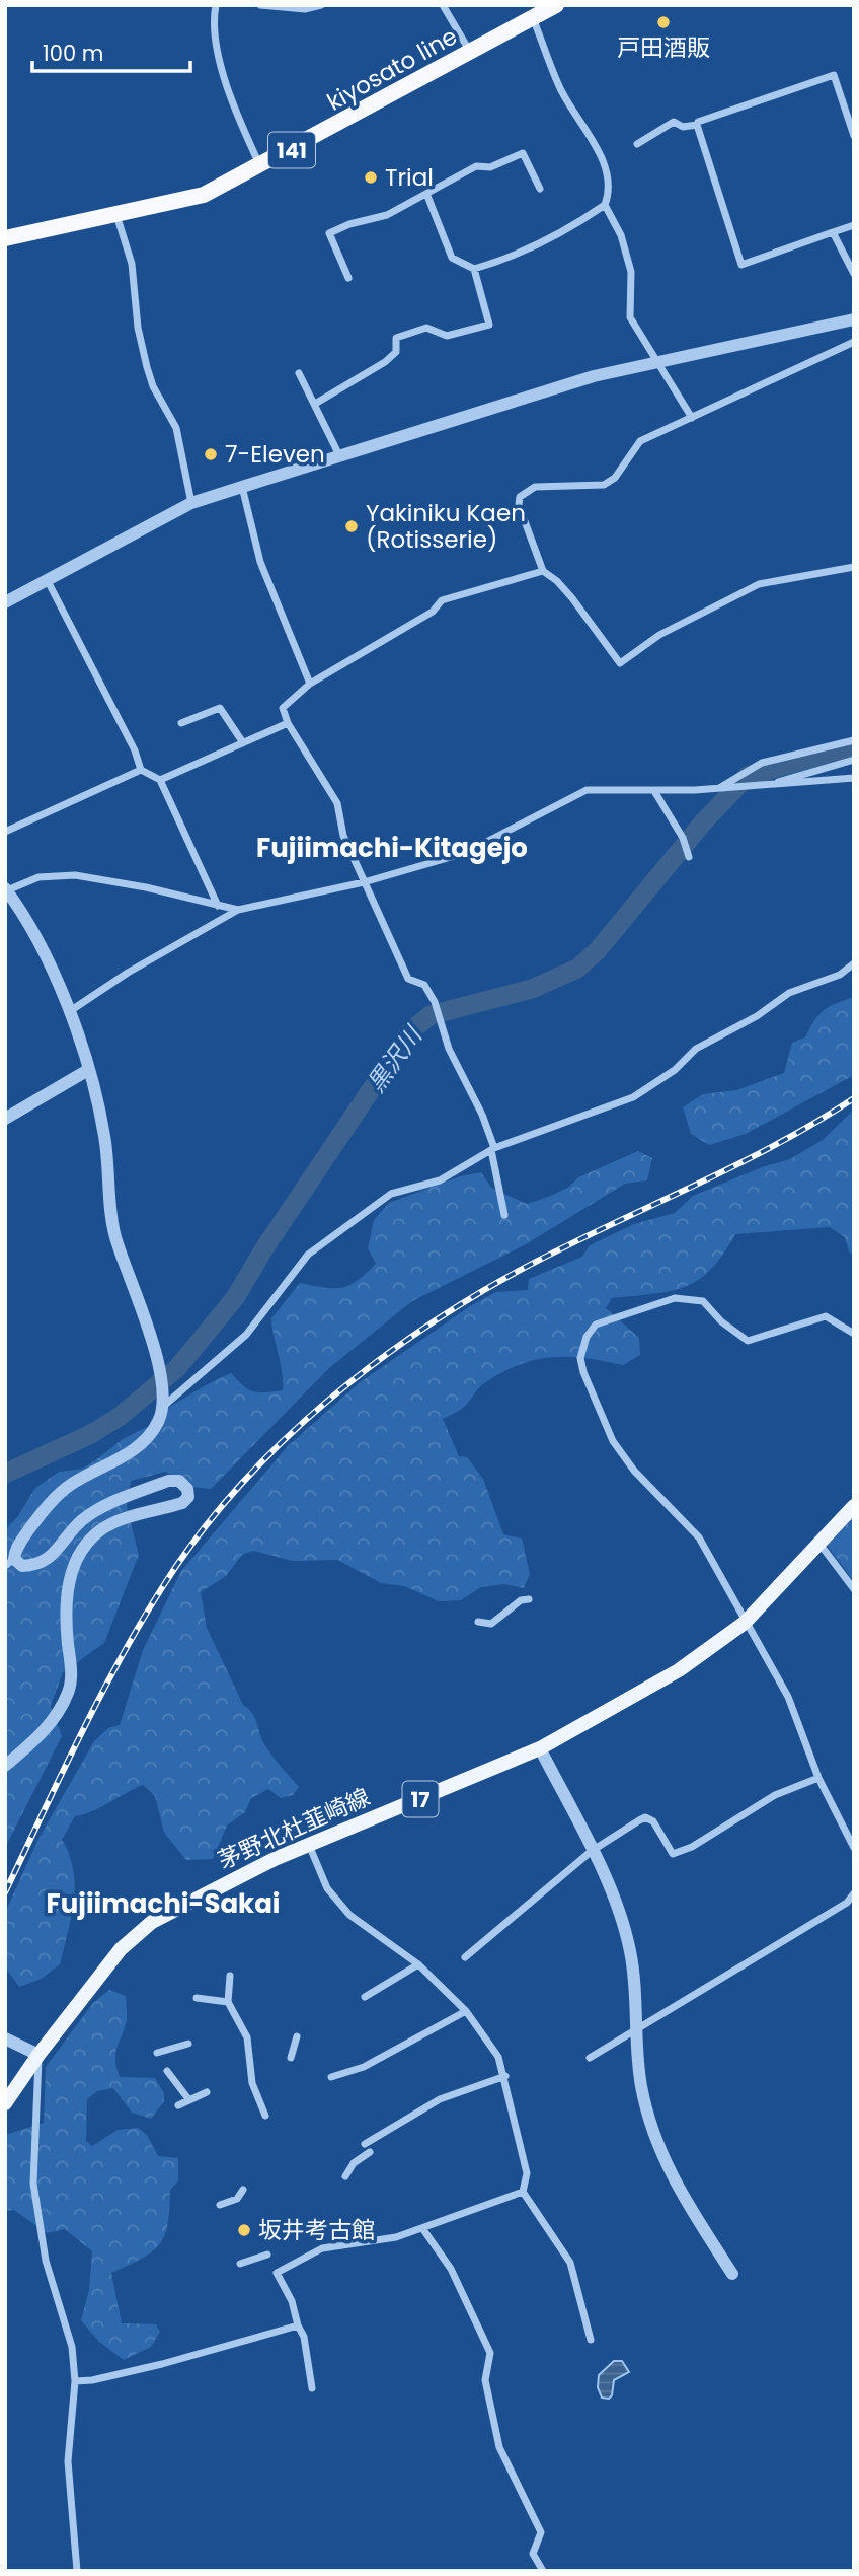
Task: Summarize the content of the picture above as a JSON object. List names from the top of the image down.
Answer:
{
  "streets": {
    "highway": ["kiyosato line", "141"],
    "main road": ["17", "茅野北杜韮崎線"]
  },
  "districts": ["Fujiimachi-Kitagejo", "Fujiimachi-Sakai"],
  "water": ["黒沢川"],
  "places": [
    "戸田酒販",
    "Trial",
    "7-Eleven",
    "Yakiniku Kaen (Rotisserie)",
    "坂井考古館"
  ],
  "scale_bar": "100 m"
}
